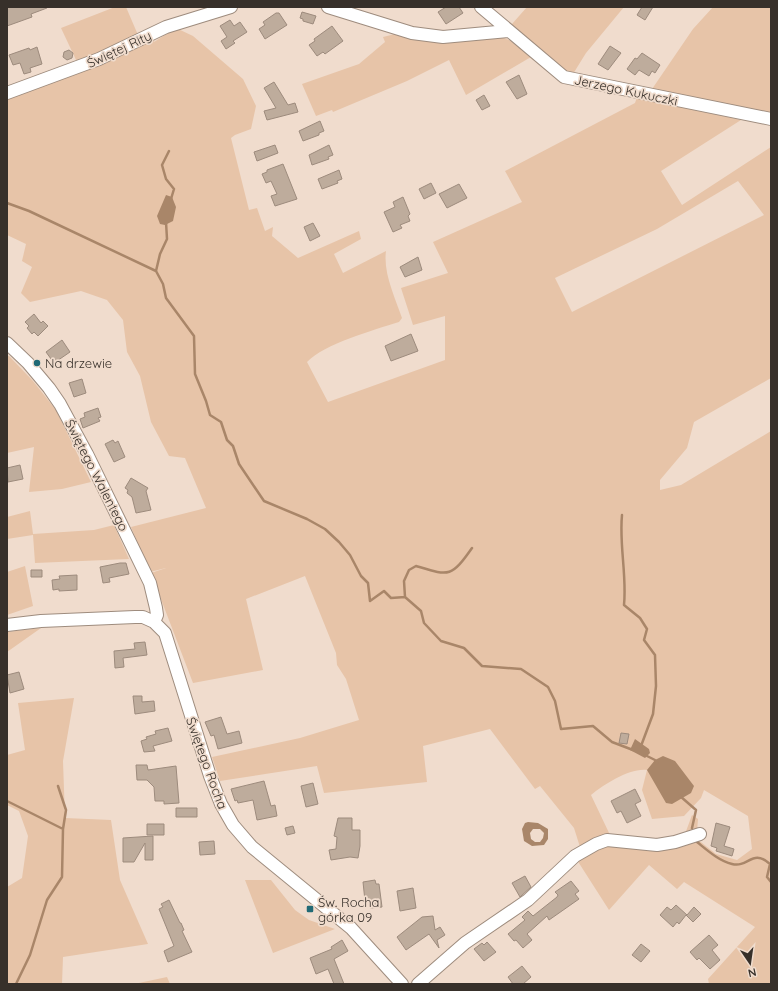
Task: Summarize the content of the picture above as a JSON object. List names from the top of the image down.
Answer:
{
  "streets": {
    "street": [
      "Świętej Rity",
      "Jerzego Kukuczki",
      "Świętego Walentego",
      "Świętego Rocha"
    ]
  },
  "crossings": [
    ["Świętego Walentego", "Świętego Rocha"]
  ],
  "places": {
    "other": ["Na drzewie"],
    "transit": ["Św. Rocha górka 09"]
  },
  "north": "bottom"
}
